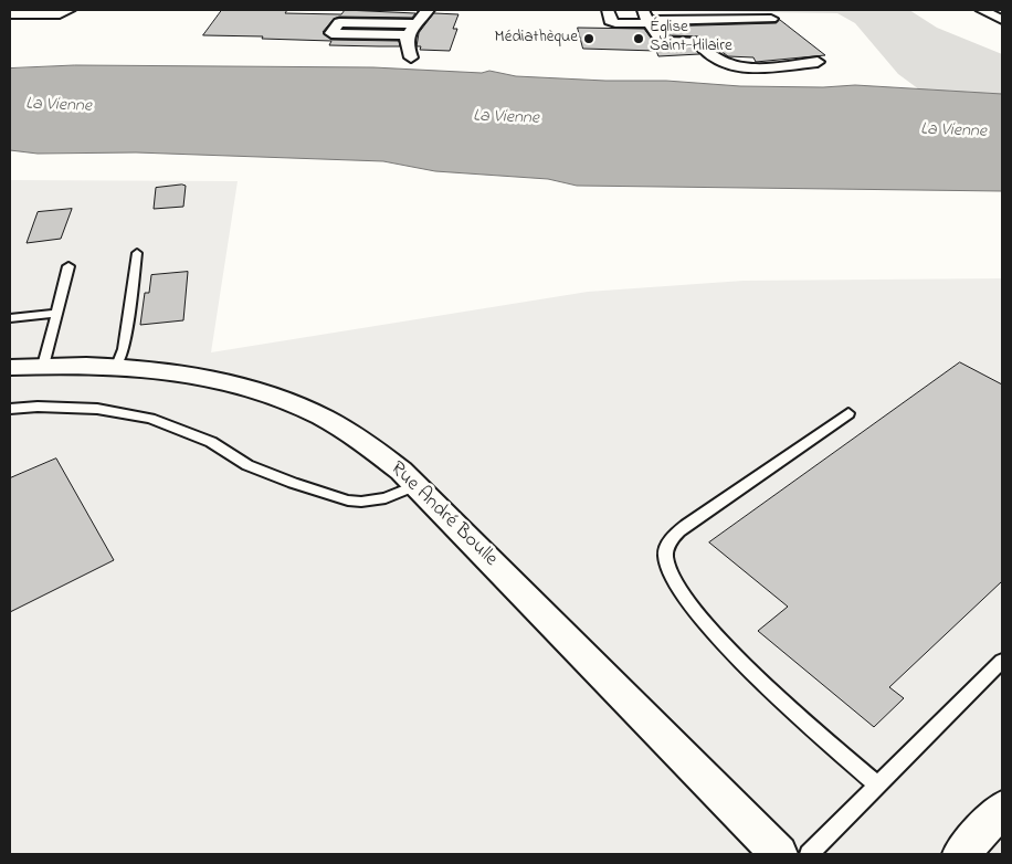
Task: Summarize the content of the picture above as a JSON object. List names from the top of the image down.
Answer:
{
  "streets": {
    "street": ["Rue André Boulle"]
  },
  "water": ["La Vienne"],
  "places": ["Médiathèque", "Église Saint-Hilaire"]
}
